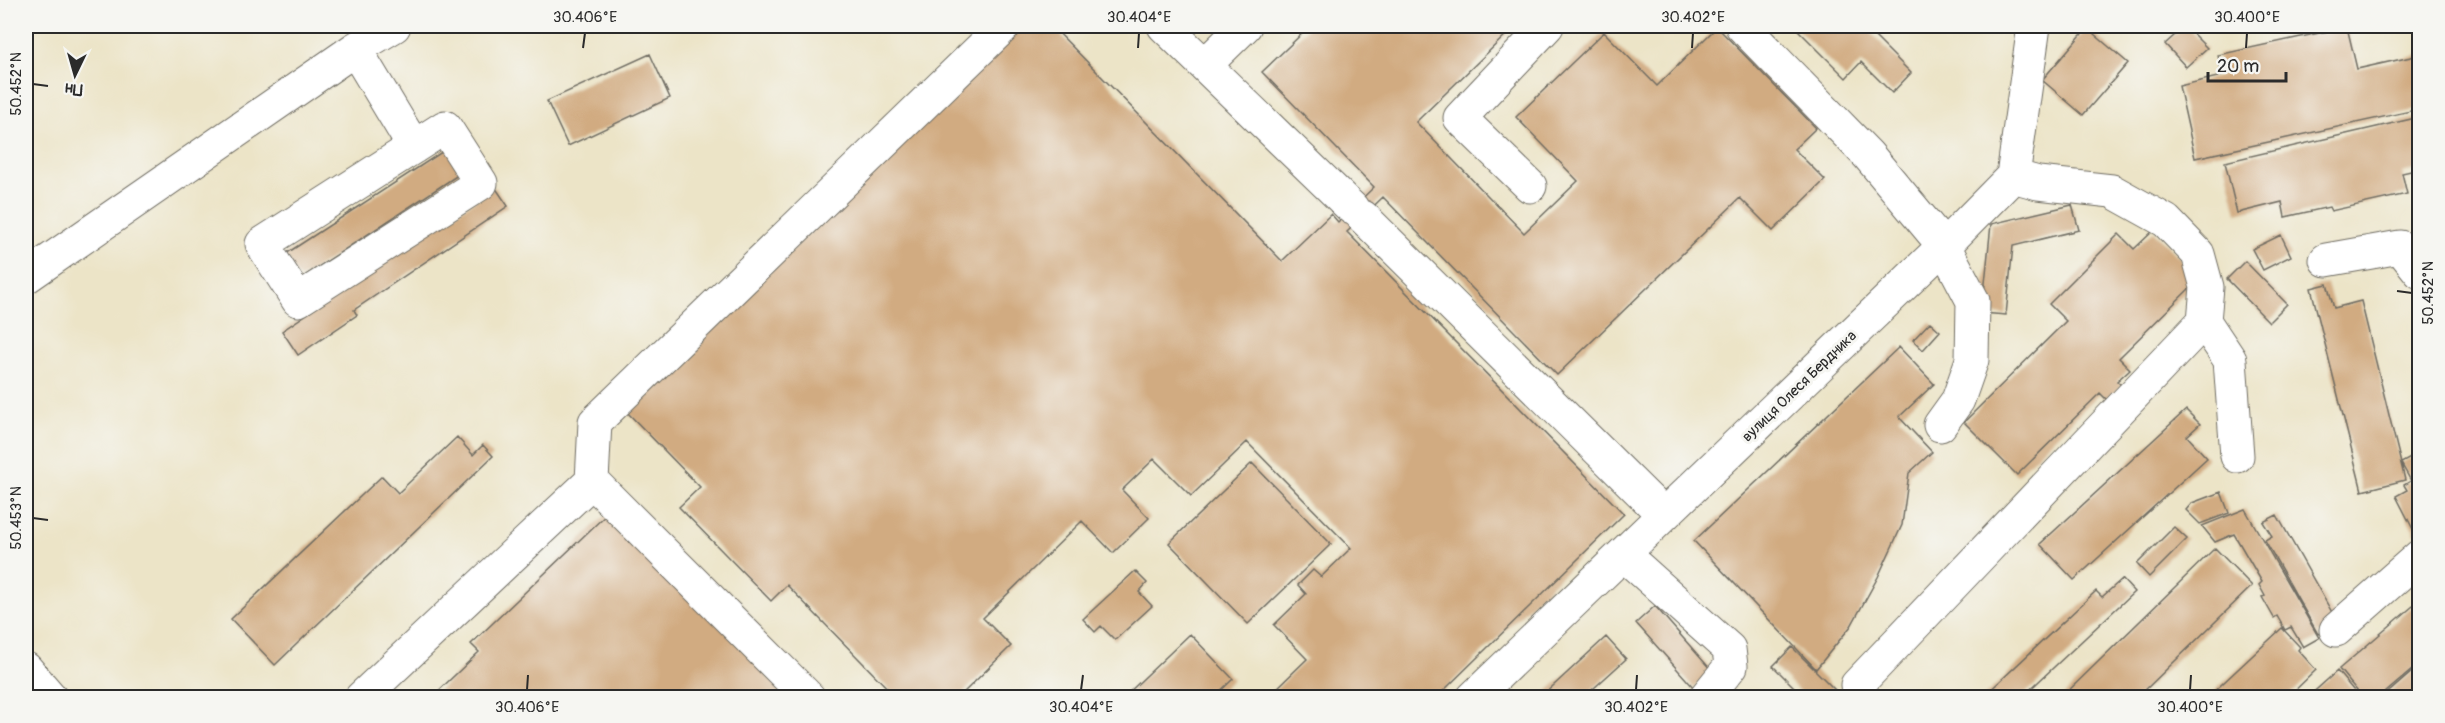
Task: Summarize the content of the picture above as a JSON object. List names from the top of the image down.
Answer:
{
  "streets": {
    "street": ["вулиця Олеся Бердника"]
  },
  "scale_bar": "20 m",
  "north": "bottom",
  "coordinates": [
    "30.406°E",
    "30.404°E",
    "30.402°E",
    "30.400°E",
    "50.452°N",
    "50.453°N"
  ]
}
